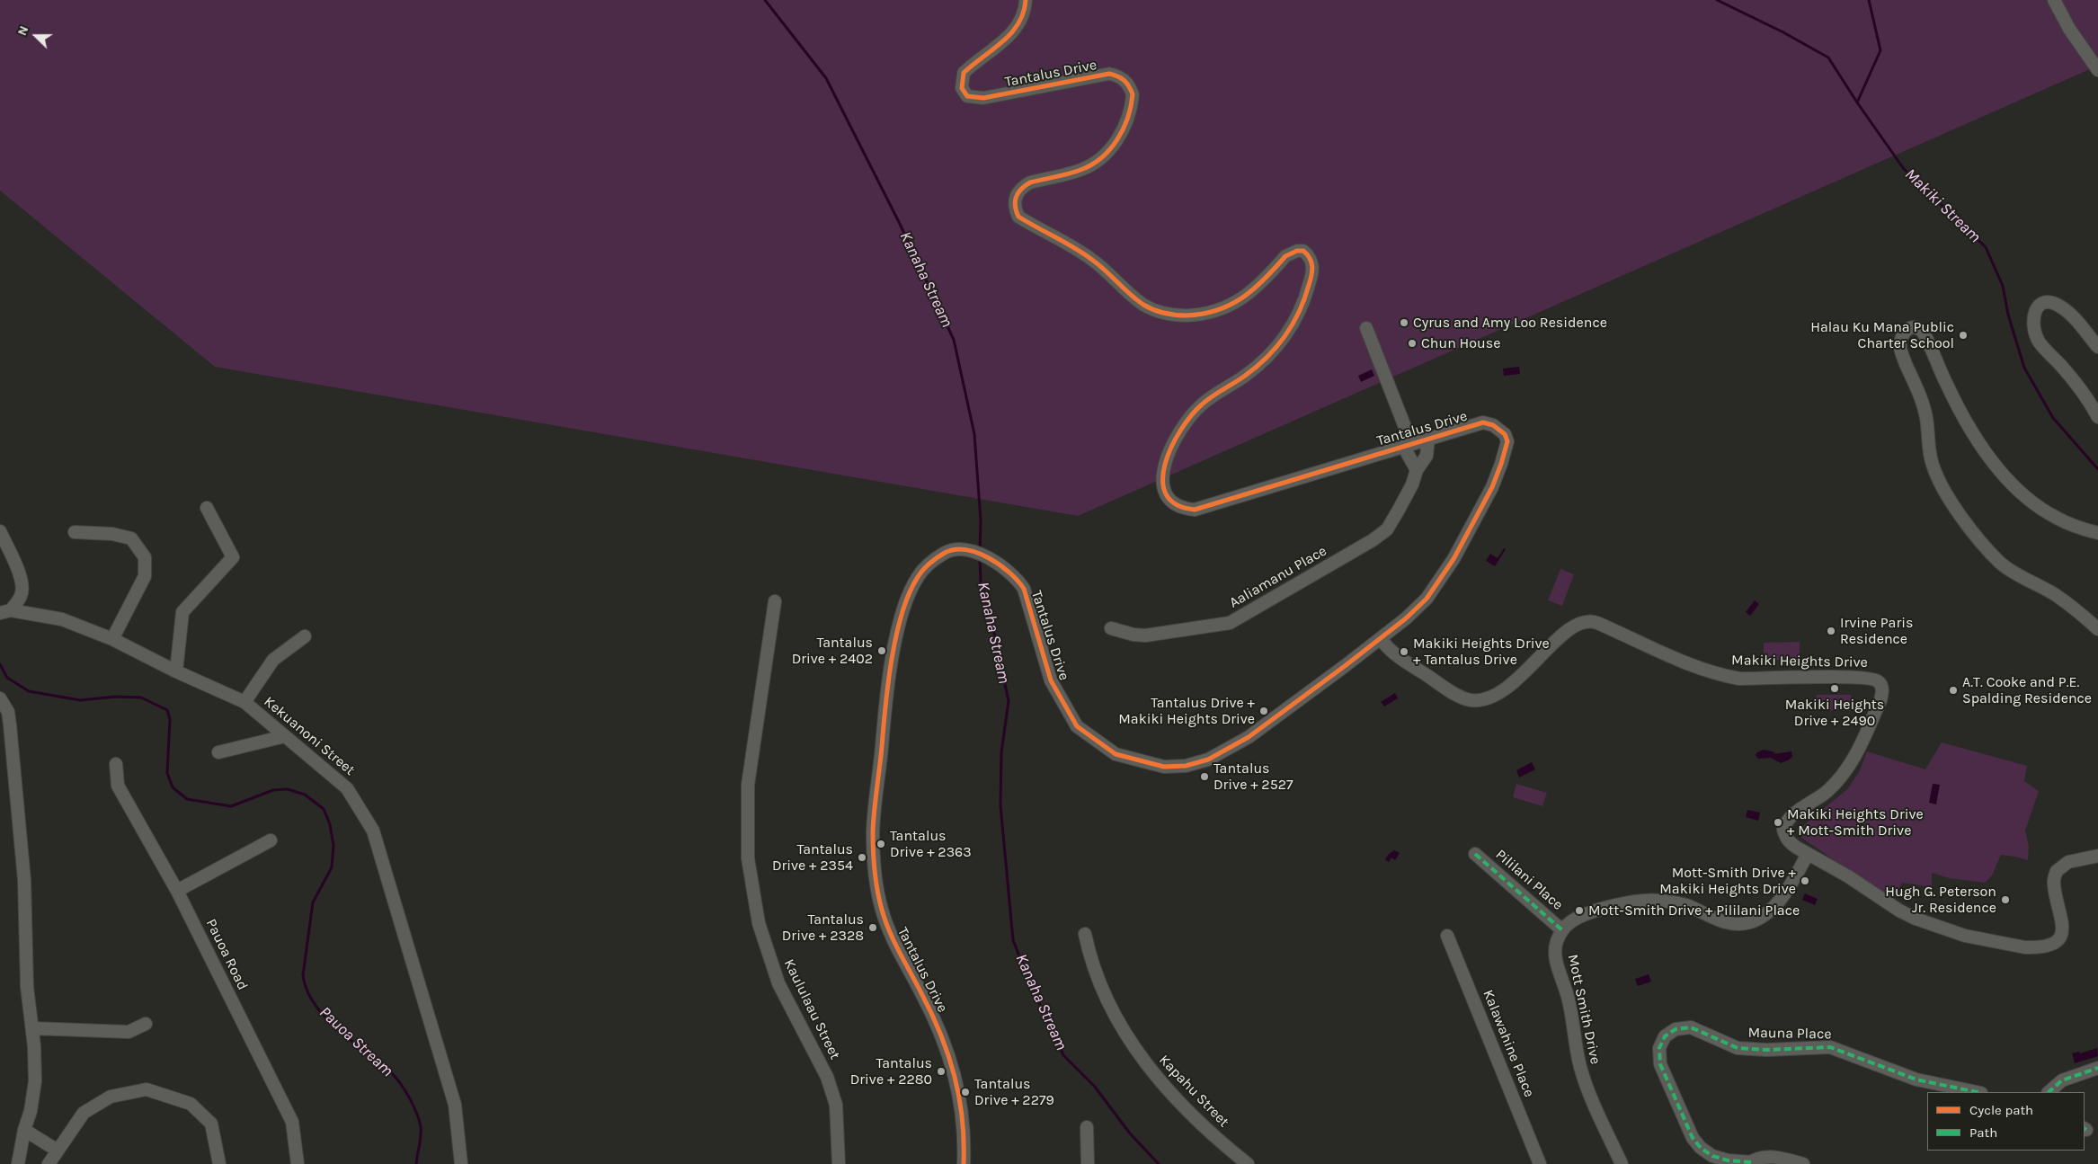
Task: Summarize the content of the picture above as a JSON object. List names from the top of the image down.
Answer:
{
  "streets": {
    "street": [
      "Tantalus Drive",
      "Aaliamanu Place",
      "Makiki Heights Drive",
      "Kekuanoni Street",
      "Pililani Place",
      "Pauoa Road",
      "Kaululaau Street",
      "Mott Smith Drive",
      "Mauna Place",
      "Kalawahine Place",
      "Kapahu Street"
    ]
  },
  "crossings": [
    ["Tantalus Drive", "Aaliamanu Place"],
    ["Tantalus Drive", "Makiki Heights Drive"],
    ["Pililani Place", "Mott Smith Drive"]
  ],
  "water": ["Makiki Stream", "Kanaha Stream", "Pauoa Stream"],
  "places": [
    "Cyrus and Amy Loo Residence",
    "Halau Ku Mana Public Charter School",
    "Chun House",
    "Irvine Paris Residence",
    "Tantalus Drive + 2402",
    "Makiki Heights Drive + Tantalus Drive",
    "Makiki Heights Drive + 2490",
    "A.T. Cooke and P.E. Spalding Residence",
    "Tantalus Drive + Makiki Heights Drive",
    "Tantalus Drive + 2527",
    "Makiki Heights Drive + Mott-Smith Drive",
    "Tantalus Drive + 2363",
    "Tantalus Drive + 2354",
    "Mott-Smith Drive + Makiki Heights Drive",
    "Hugh G. Peterson Jr. Residence",
    "Mott-Smith Drive + Pililani Place",
    "Tantalus Drive + 2328",
    "Tantalus Drive + 2280",
    "Tantalus Drive + 2279"
  ],
  "legend": ["Cycle path", "Path"],
  "north": "left"
}
